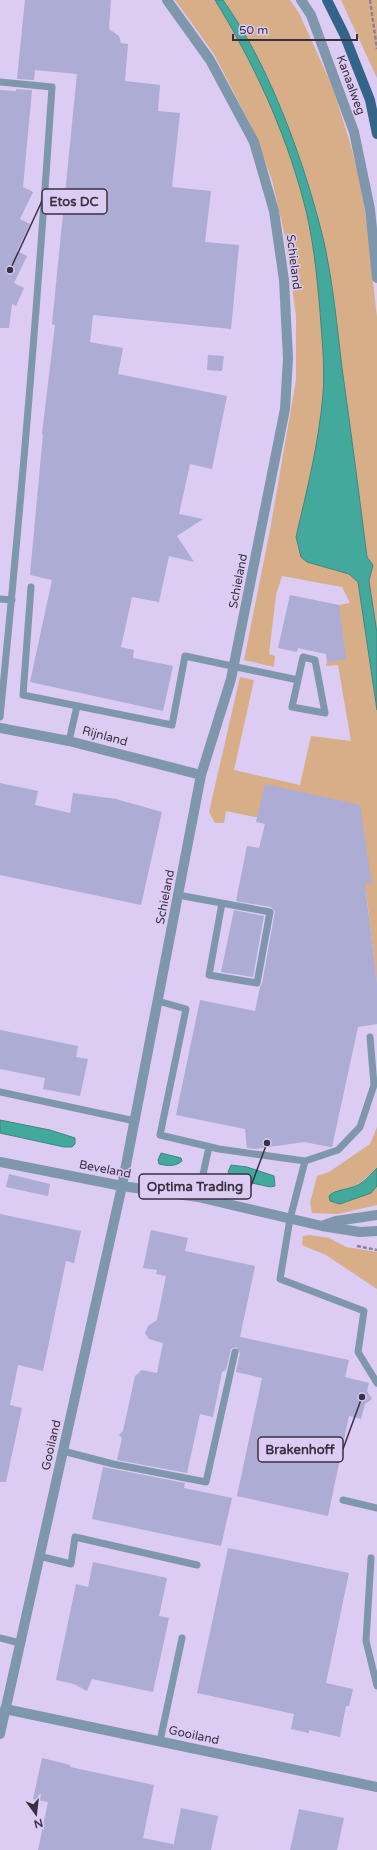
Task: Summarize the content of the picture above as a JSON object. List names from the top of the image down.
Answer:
{
  "streets": {
    "main road": ["Kanaalweg"],
    "street": [
      "Schieland",
      "Rijnland",
      "Beveland",
      "Gooiland"
    ]
  },
  "crossings": [
    ["Schieland", "Rijnland"],
    ["Schieland", "Beveland"],
    ["Schieland", "Gooiland"],
    ["Beveland", "Gooiland"]
  ],
  "places": ["Etos DC", "Optima Trading", "Brakenhoff"],
  "scale_bar": "50 m",
  "north": "bottom"
}
